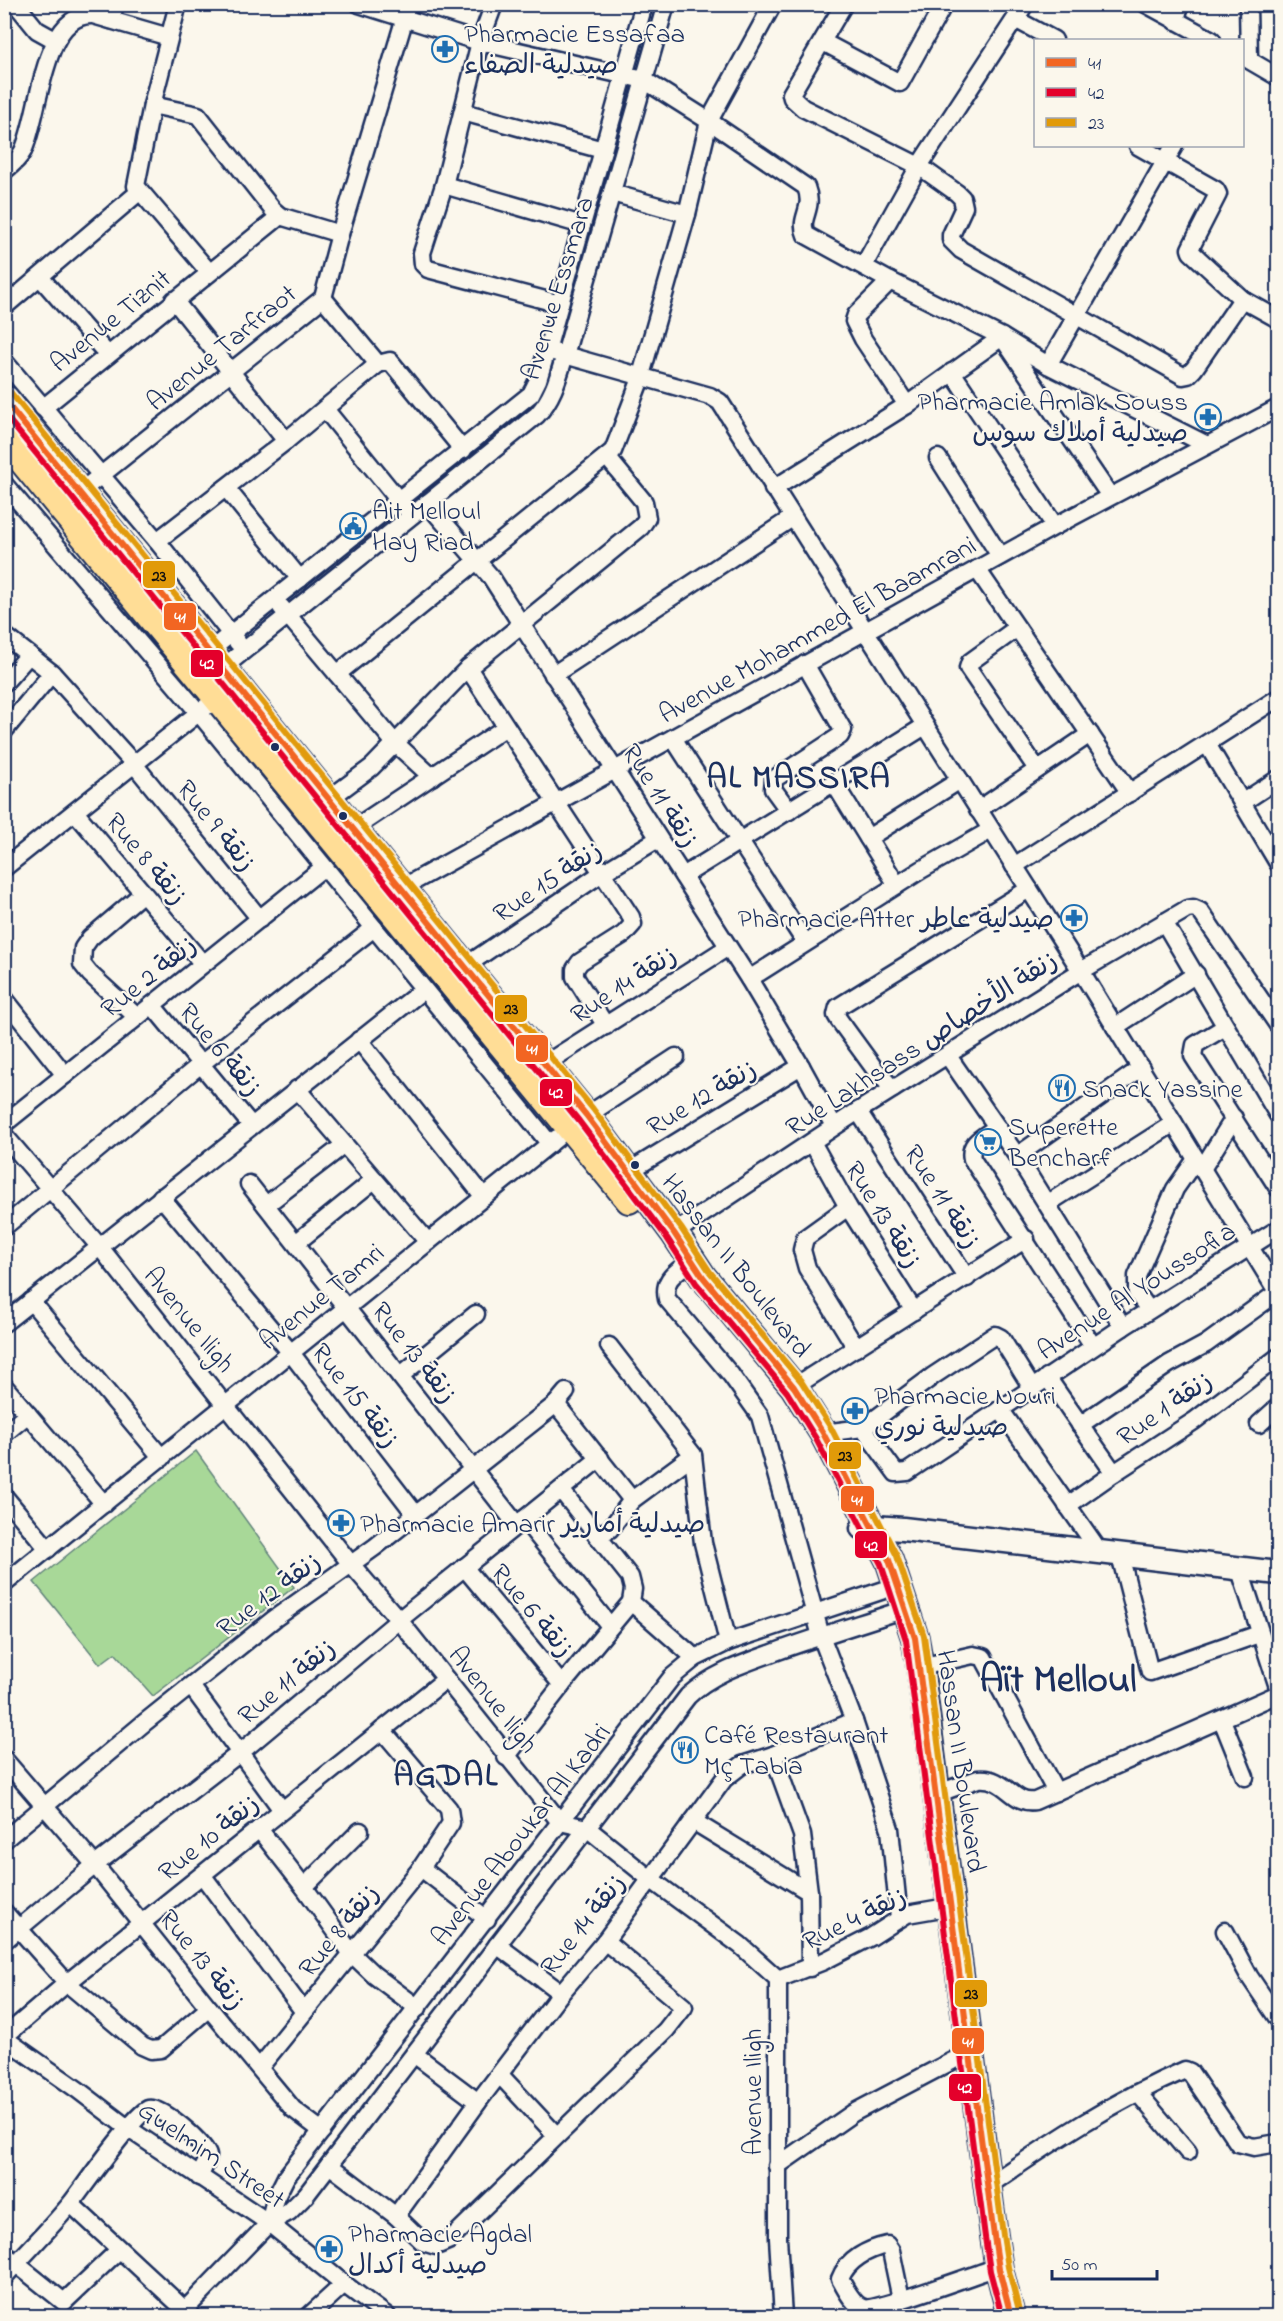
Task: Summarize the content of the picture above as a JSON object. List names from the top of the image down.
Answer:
{
  "streets": {
    "main road": ["Hassan II Boulevard"],
    "street": [
      "Avenue Essmara",
      "Avenue Tiznit",
      "Avenue Tarfraot",
      "Avenue Mohammed El Baamrani",
      "Rue 11 زنقة",
      "Rue 9 زنقة",
      "Rue 8 زنقة",
      "Rue 15 زنقة",
      "Rue 2 زنقة",
      "Rue 14 زنقة",
      "Rue Lakhsass زنقة الأخصاص",
      "Rue 6 زنقة",
      "Rue 12 زنقة",
      "Rue 13 زنقة",
      "Avenue Al Youssofia",
      "Avenue Tamri",
      "Avenue Iligh",
      "Rue 1 زنقة",
      "Avenue Aboukar Al Kadri",
      "Rue 10 زنقة",
      "Rue 4 زنقة",
      "Guelmim Street"
    ]
  },
  "crossings": [
    ["Avenue Essmara", "Rue 11 زنقة"],
    ["Avenue Essmara", "Hassan II Boulevard"],
    ["Avenue Tarfraot", "Hassan II Boulevard"],
    ["Avenue Mohammed El Baamrani", "Rue 11 زنقة"],
    ["Avenue Mohammed El Baamrani", "Hassan II Boulevard"],
    ["Rue 11 زنقة", "Rue 15 زنقة"],
    ["Rue 11 زنقة", "Rue 14 زنقة"],
    ["Rue 11 زنقة", "Rue Lakhsass زنقة الأخصاص"],
    ["Rue 11 زنقة", "Rue 6 زنقة"],
    ["Rue 11 زنقة", "Rue 12 زنقة"],
    ["Rue 11 زنقة", "Rue 13 زنقة"],
    ["Rue 11 زنقة", "Avenue Iligh"],
    ["Rue 9 زنقة", "Rue 2 زنقة"],
    ["Rue 8 زنقة", "Rue 2 زنقة"],
    ["Rue 8 زنقة", "Rue 13 زنقة"],
    ["Rue 8 زنقة", "Rue 10 زنقة"],
    ["Rue 15 زنقة", "Rue 12 زنقة"],
    ["Rue 15 زنقة", "Hassan II Boulevard"],
    ["Rue 15 زنقة", "Avenue Tamri"],
    ["Rue 2 زنقة", "Rue 6 زنقة"],
    ["Rue 14 زنقة", "Hassan II Boulevard"],
    ["Rue Lakhsass زنقة الأخصاص", "Rue 13 زنقة"],
    ["Rue Lakhsass زنقة الأخصاص", "Hassan II Boulevard"],
    ["Rue 12 زنقة", "Rue 13 زنقة"],
    ["Rue 12 زنقة", "Hassan II Boulevard"],
    ["Rue 12 زنقة", "Avenue Iligh"],
    ["Rue 13 زنقة", "Avenue Tamri"],
    ["Rue 13 زنقة", "Avenue Aboukar Al Kadri"],
    ["Rue 13 زنقة", "Rue 10 زنقة"],
    ["Hassan II Boulevard", "Avenue Tamri"],
    ["Hassan II Boulevard", "Avenue Aboukar Al Kadri"],
    ["Hassan II Boulevard", "Rue 4 زنقة"],
    ["Avenue Al Youssofia", "Rue 1 زنقة"],
    ["Avenue Tamri", "Avenue Iligh"],
    ["Avenue Iligh", "Avenue Aboukar Al Kadri"],
    ["Avenue Iligh", "Rue 10 زنقة"],
    ["Avenue Iligh", "Rue 4 زنقة"],
    ["Avenue Aboukar Al Kadri", "Guelmim Street"],
    ["Rue 10 زنقة", "Guelmim Street"]
  ],
  "districts": ["AL MASSIRA", "Aït Melloul", "AGDAL"],
  "places": {
    "pharmacy": [
      "Pharmacie Essafaa صيدلية الصفاء",
      "Pharmacie Amlak Souss صيدلية أملاك سوس",
      "Pharmacie Atter صيدلية عاطر",
      "Pharmacie Nouri صيدلية نوري",
      "Pharmacie Amarir صيدلية أمارير",
      "Pharmacie Agdal صيدلية أكدال"
    ],
    "public building": ["Ait Melloul Hay Riad"],
    "restaurant": ["Snack Yassine", "Café Restaurant Mç Tabia"],
    "supermarket": ["Superette Bencharf"]
  },
  "lines": ["transit line 23", "transit line 41", "transit line 42"],
  "legend": ["41", "42", "23"],
  "scale_bar": "50 m"
}
